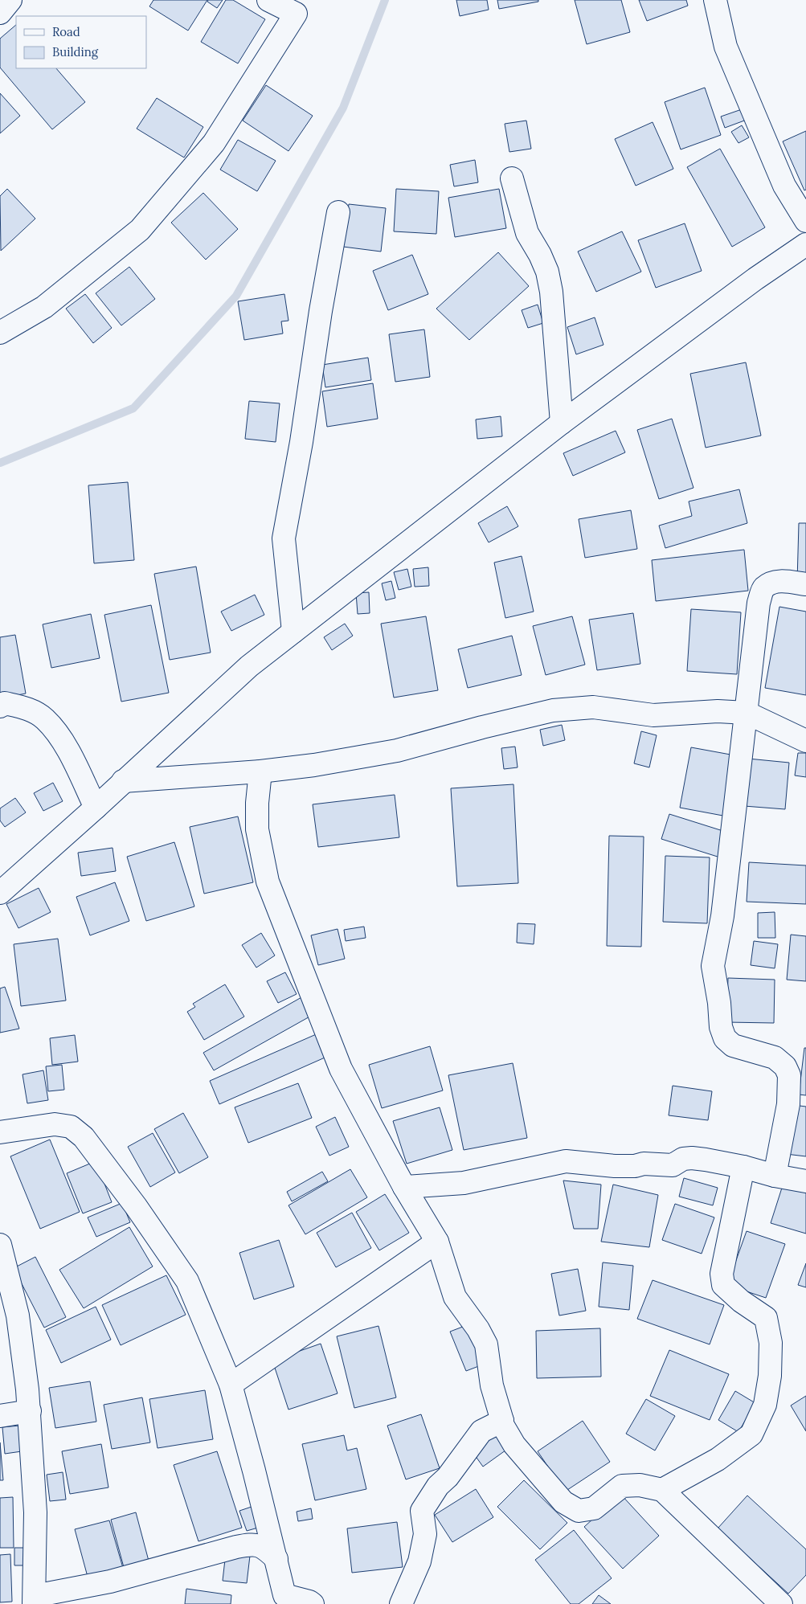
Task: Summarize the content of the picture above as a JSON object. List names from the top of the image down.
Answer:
{
  "legend": ["Road", "Building"]
}
